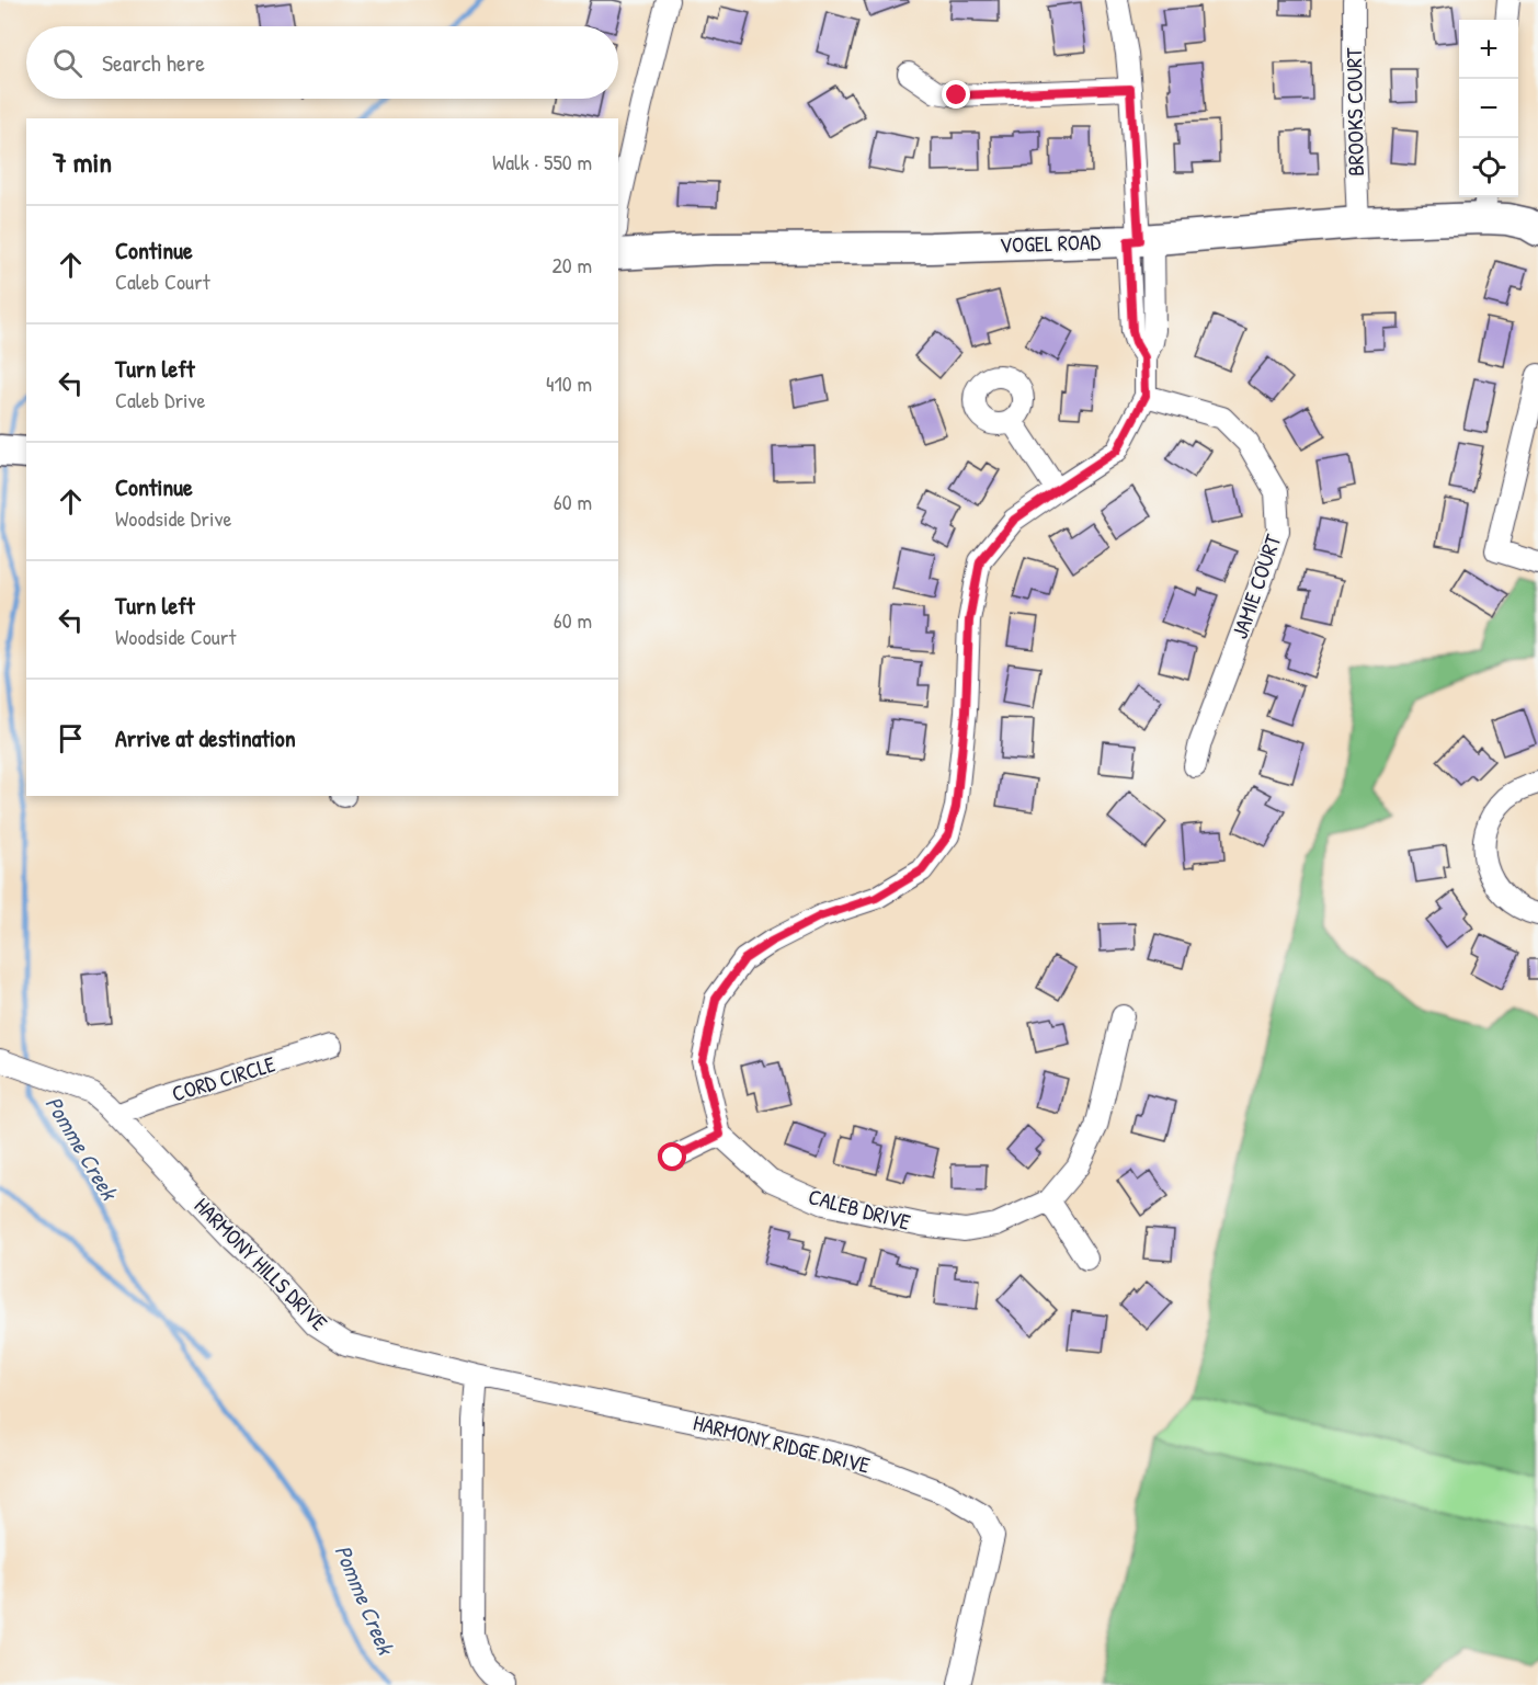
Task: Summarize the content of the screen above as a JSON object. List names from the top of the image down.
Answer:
{
  "streets": {
    "street": [
      "BROOKS COURT",
      "VOGEL ROAD",
      "JAMIE COURT",
      "CORD CIRCLE",
      "CALEB DRIVE",
      "HARMONY HILLS DRIVE",
      "HARMONY RIDGE DRIVE"
    ]
  },
  "crossings": [
    ["BROOKS COURT", "VOGEL ROAD"],
    ["CORD CIRCLE", "HARMONY HILLS DRIVE"],
    ["HARMONY HILLS DRIVE", "HARMONY RIDGE DRIVE"]
  ],
  "water": ["Pomme Creek"],
  "page": {
    "map_buttons": ["+", "−"],
    "search": "Search here",
    "heading": ["7 min", "Walk · 550 m"],
    "list": [
      ["Continue", "Caleb Court", "20 m"],
      ["Turn left", "Caleb Drive", "410 m"],
      ["Continue", "Woodside Drive", "60 m"],
      ["Turn left", "Woodside Court", "60 m"],
      "Arrive at destination"
    ]
  }
}
